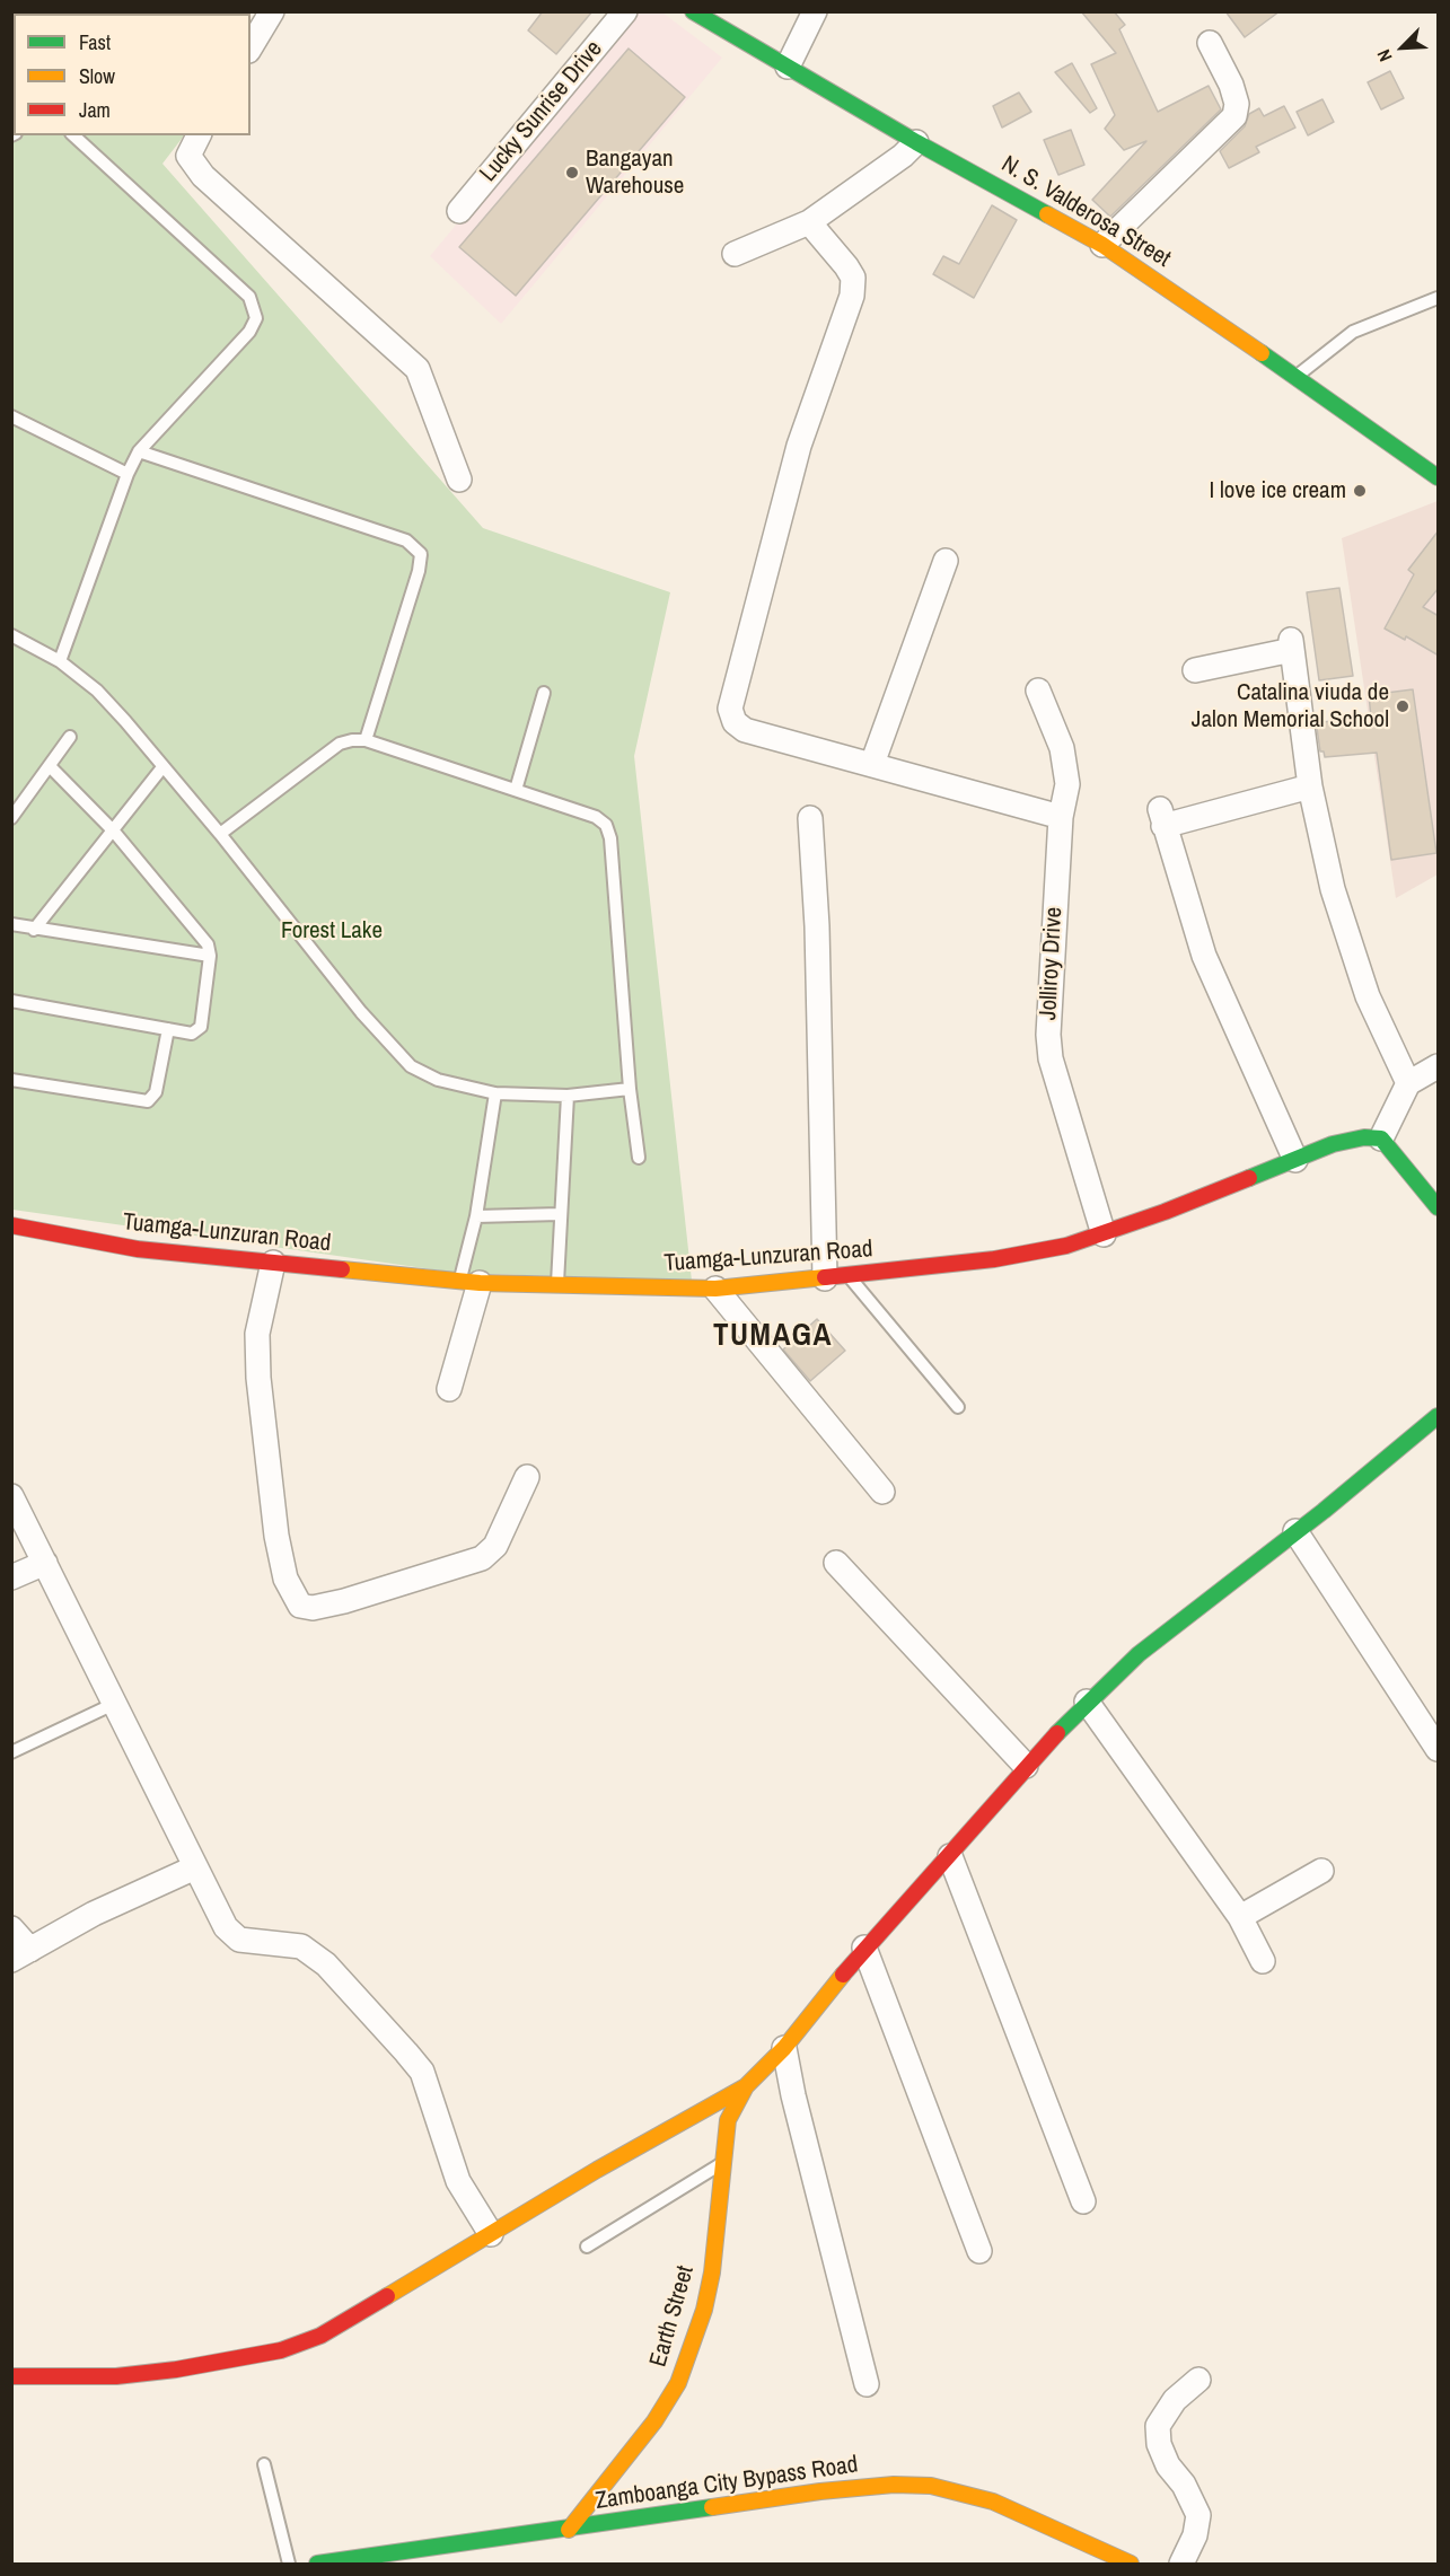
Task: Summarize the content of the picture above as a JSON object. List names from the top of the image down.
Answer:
{
  "streets": {
    "main road": [
      "N. S. Valderosa Street",
      "Tuamga-Lunzuran Road",
      "Earth Street",
      "Zamboanga City Bypass Road"
    ],
    "street": ["Lucky Sunrise Drive", "Jolliroy Drive"]
  },
  "crossings": [
    ["Jolliroy Drive", "Tuamga-Lunzuran Road"],
    ["Earth Street", "Zamboanga City Bypass Road"]
  ],
  "districts": ["TUMAGA"],
  "parks": ["Forest Lake"],
  "places": ["Bangayan Warehouse", "I love ice cream", "Catalina viuda de Jalon Memorial School"],
  "legend": ["Fast", "Slow", "Jam"],
  "north": "bottom left"
}
